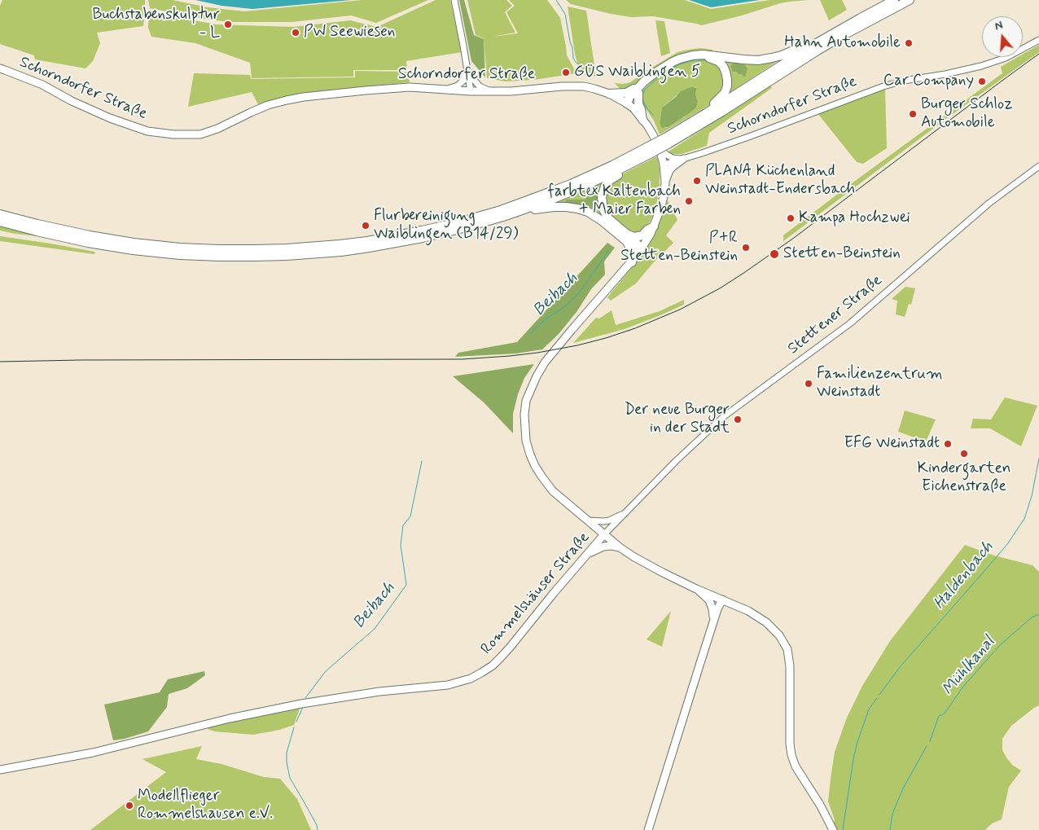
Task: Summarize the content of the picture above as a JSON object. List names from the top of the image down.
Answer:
{
  "streets": {
    "main road": ["Schorndorfer Straße", "Rommelshäuser Straße"],
    "street": ["Stettener Straße"]
  },
  "crossings": [
    ["Stettener Straße", "Rommelshäuser Straße"]
  ],
  "water": ["Beibach", "Haldenbach", "Mühlkanal"],
  "places": [
    "Buchstabenskulptur - L",
    "PW Seewiesen",
    "Hahn Automobile",
    "GÜS Waiblingen 5",
    "Car Company",
    "Burger Schloz Automobile",
    "PLANA Küchenland Weinstadt-Endersbach",
    "farbtex Kaltenbach + Maier Farben",
    "Kampa Hochzwei",
    "Flurbereinigung Waiblingen (B14/29)",
    "P+R Stetten-Beinstein",
    "Stetten-Beinstein",
    "Familienzentrum Weinstadt",
    "Der neue Burger in der Stadt",
    "EFG Weinstadt",
    "Kindergarten Eichenstraße",
    "Modellflieger Rommelshausen e.V."
  ],
  "north": "top"
}
